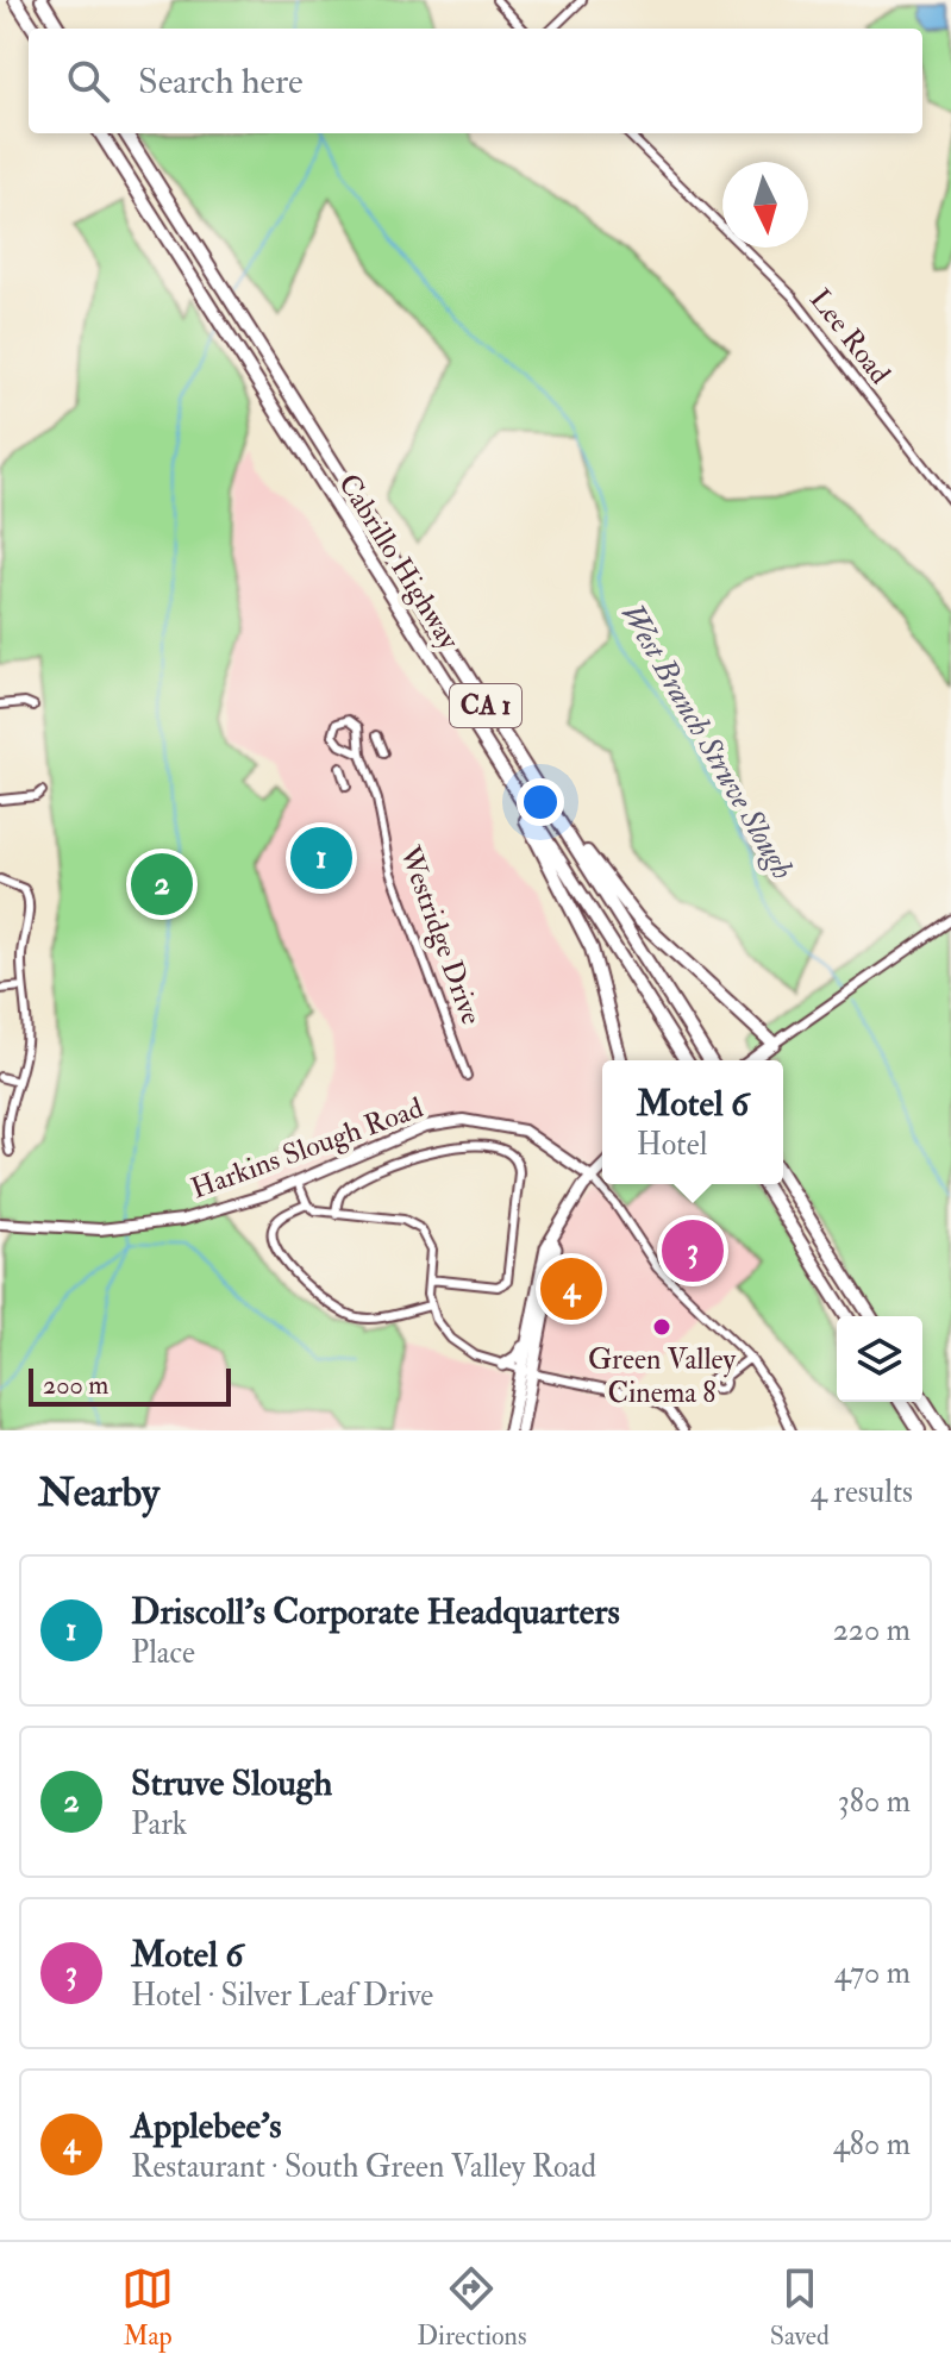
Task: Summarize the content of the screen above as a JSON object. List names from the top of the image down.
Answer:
{
  "streets": {
    "highway": ["Cabrillo Highway", "CA 1"],
    "main road": ["Harkins Slough Road"],
    "street": ["Lee Road", "Westridge Drive"]
  },
  "water": ["West Branch Struve Slough"],
  "places": ["Green Valley Cinema 8"],
  "scale_bar": "200 m",
  "north": "bottom",
  "page": {
    "search": "Search here",
    "pins": [
      "1",
      "2",
      "3",
      "4"
    ],
    "popup": ["Motel 6", "Hotel"],
    "scale": "200 m",
    "heading": ["Nearby", "4 results"],
    "list": [
      {
        "mark": "1",
        "name": "Driscoll's Corporate Headquarters",
        "note": "Place",
        "value": "220 m"
      },
      {
        "mark": "2",
        "name": "Struve Slough",
        "note": "Park",
        "value": "380 m"
      },
      {
        "mark": "3",
        "name": "Motel 6",
        "note": "Hotel · Silver Leaf Drive",
        "value": "470 m"
      },
      {
        "mark": "4",
        "name": "Applebee's",
        "note": "Restaurant · South Green Valley Road",
        "value": "480 m"
      }
    ],
    "nav": ["Map", "Directions", "Saved"]
  }
}
